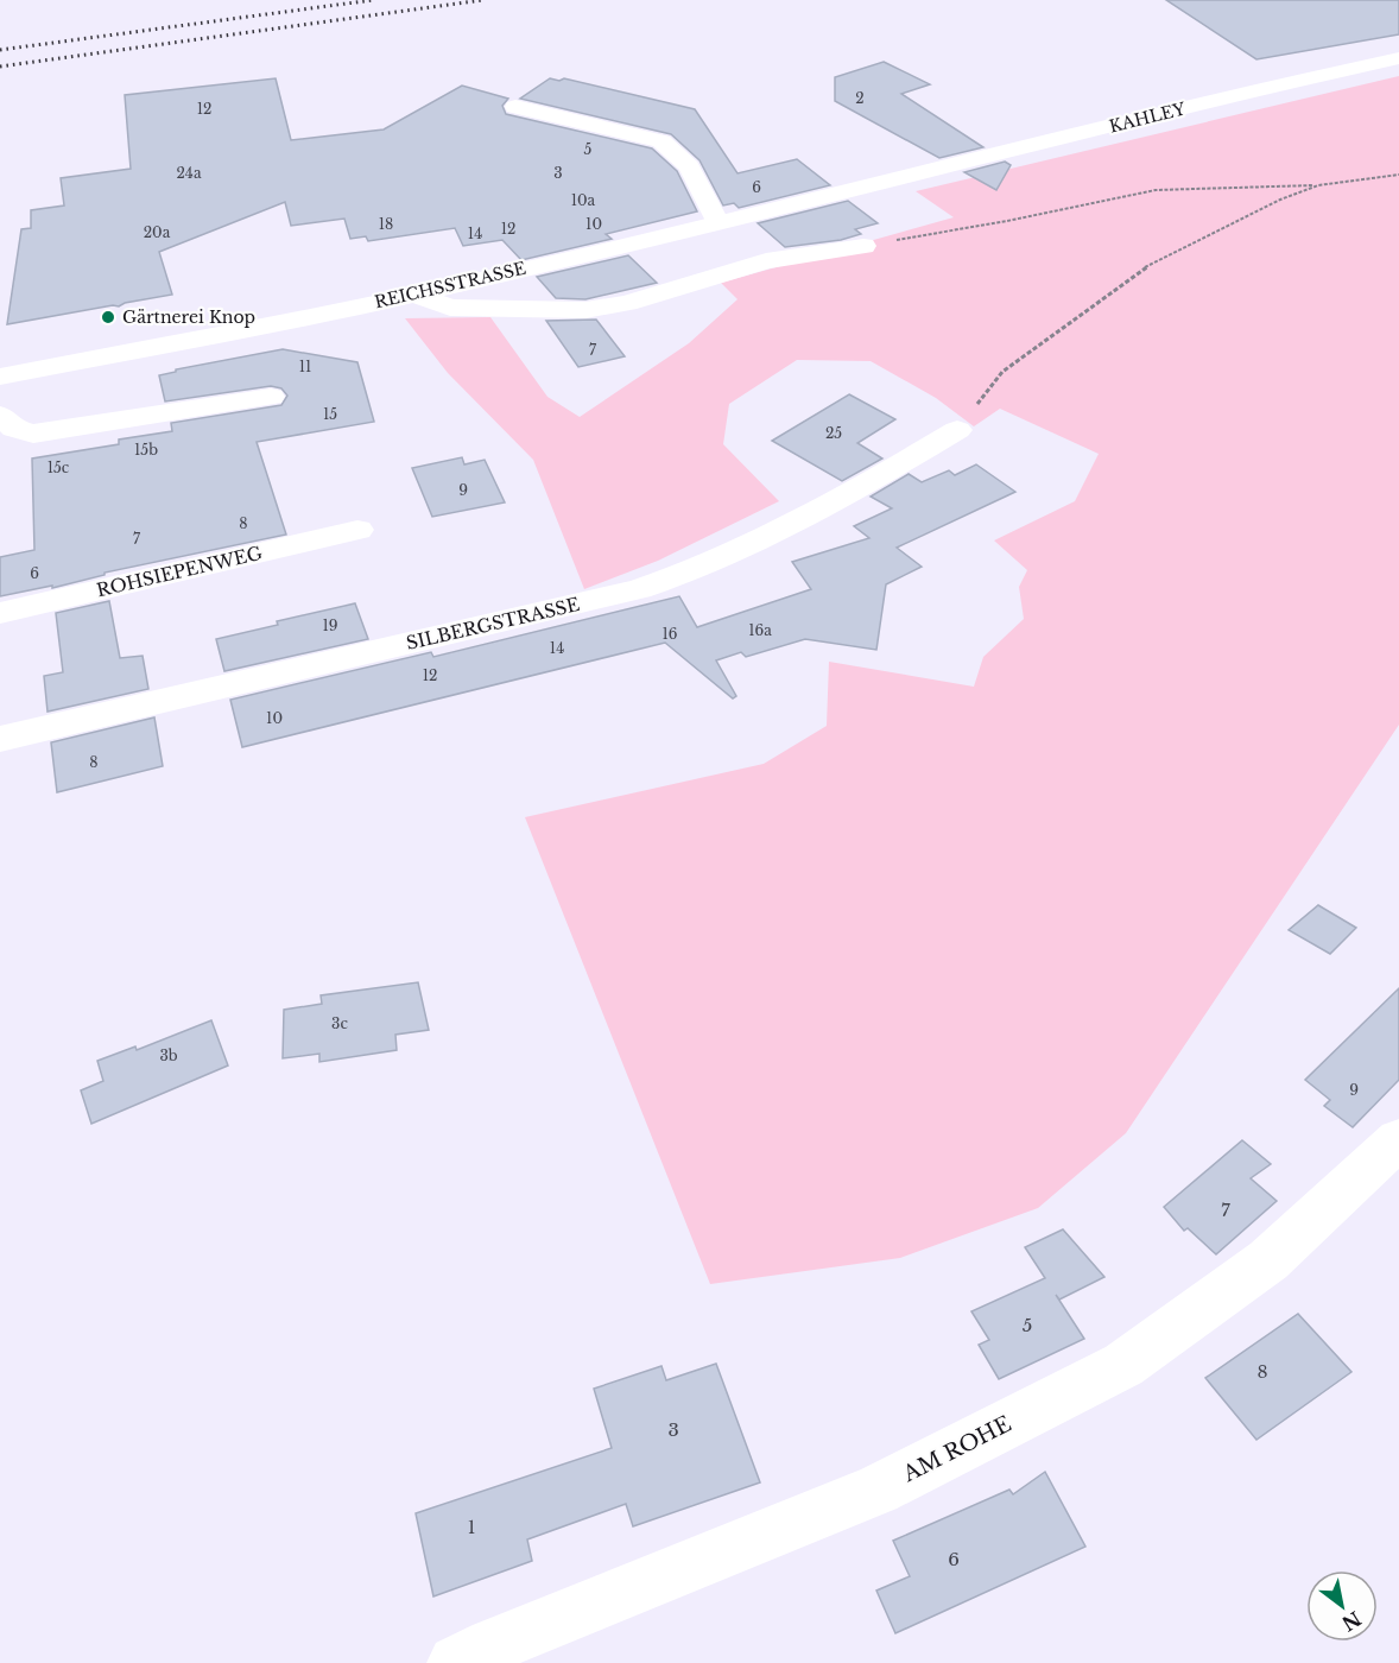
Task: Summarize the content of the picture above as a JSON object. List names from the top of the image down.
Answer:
{
  "streets": {
    "street": [
      "KAHLEY",
      "REICHSSTRASSE",
      "ROHSIEPENWEG",
      "SILBERGSTRASSE",
      "AM ROHE"
    ]
  },
  "crossings": [
    ["KAHLEY", "REICHSSTRASSE"]
  ],
  "places": ["Gärtnerei Knop"],
  "house_numbers": [
    "2",
    "12",
    "5",
    "24a",
    "3",
    "6",
    "10a",
    "18",
    "10",
    "12",
    "20a",
    "14",
    "7",
    "11",
    "15",
    "25",
    "15b",
    "15c",
    "9",
    "8",
    "7",
    "6",
    "19",
    "16a",
    "16",
    "14",
    "12",
    "10",
    "8",
    "3c",
    "3b",
    "9",
    "7",
    "5",
    "8",
    "3",
    "1",
    "6"
  ],
  "north": "bottom right"
}
